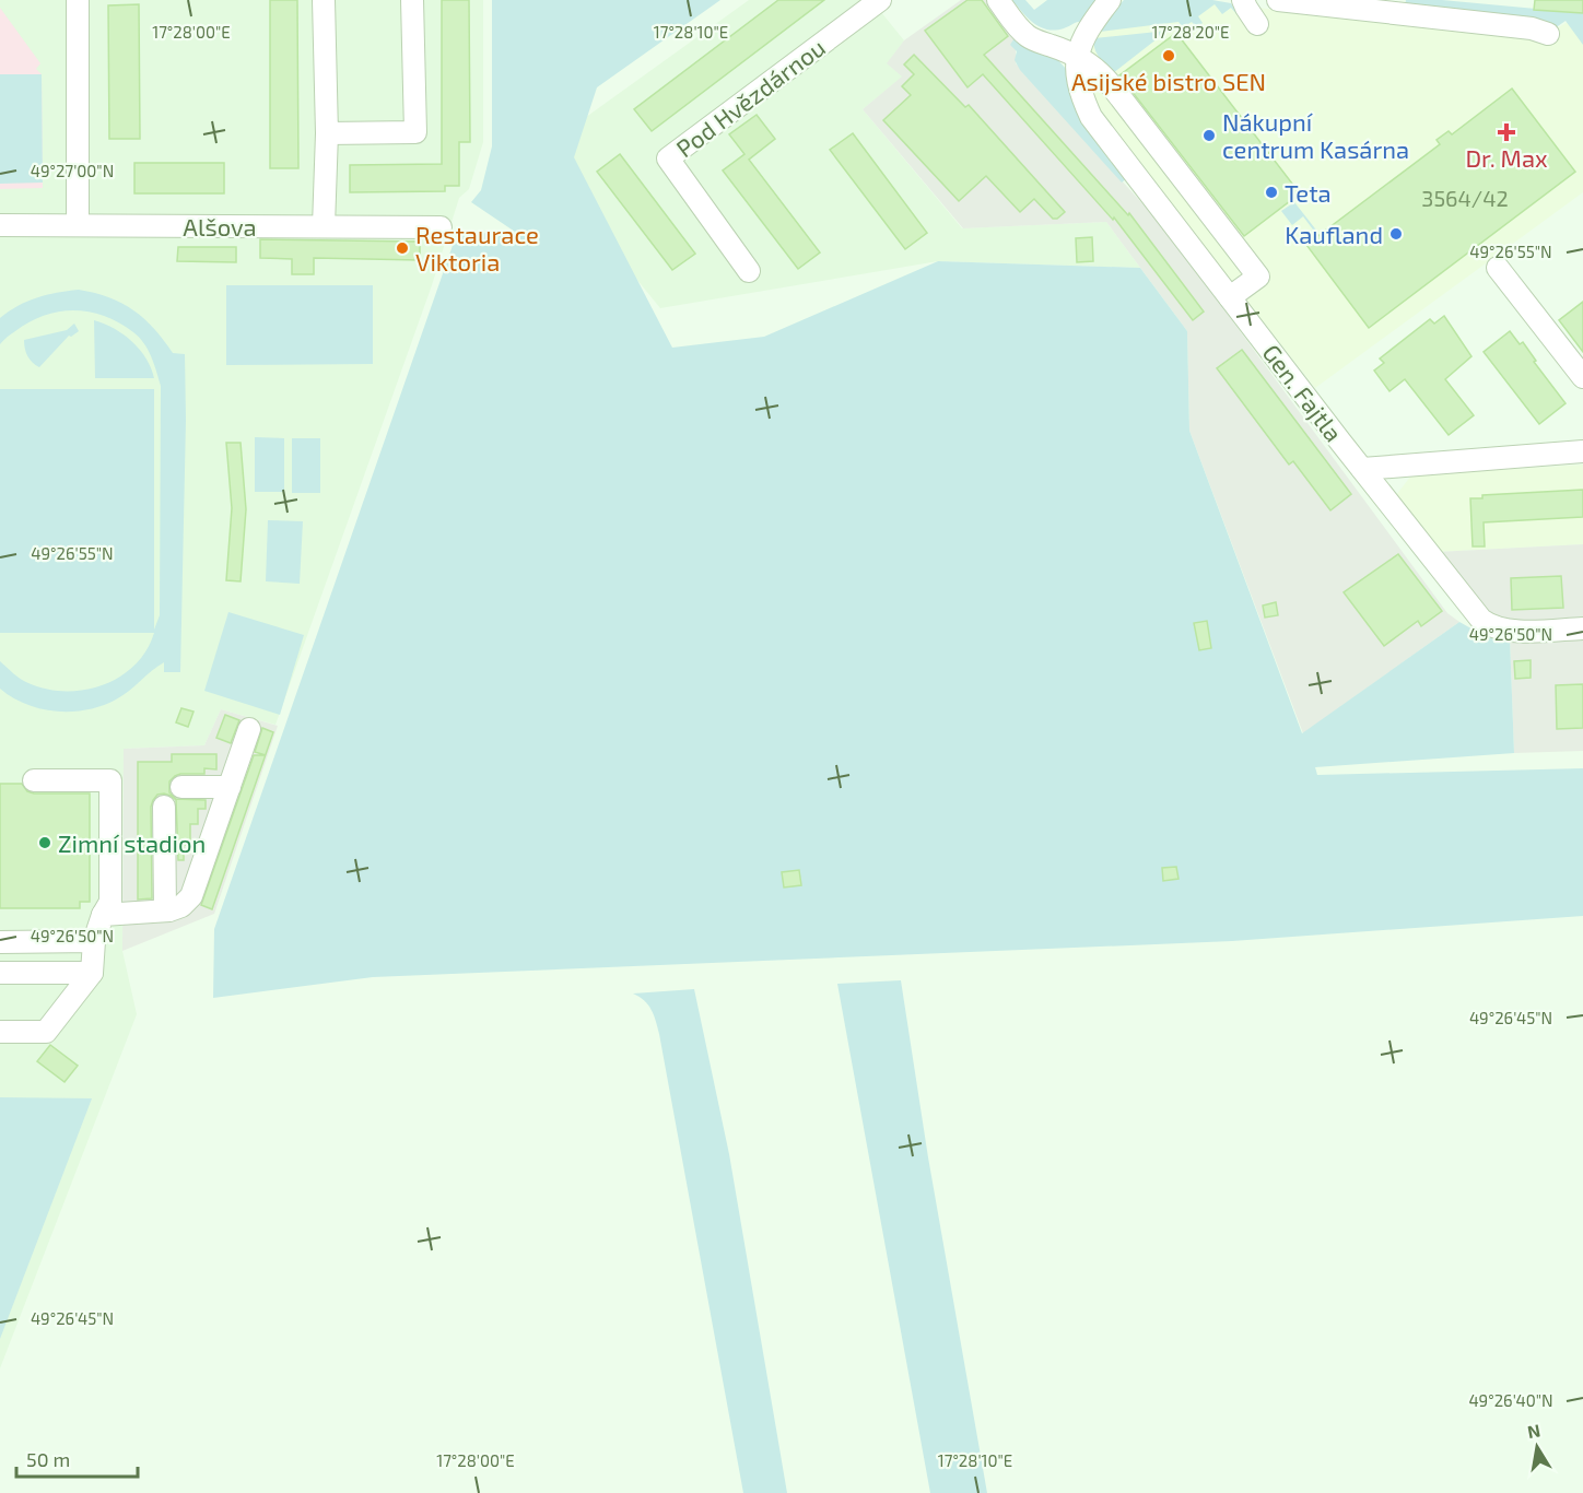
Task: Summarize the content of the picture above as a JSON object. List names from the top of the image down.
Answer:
{
  "streets": {
    "street": ["Pod Hvězdárnou", "Alšova", "Gen. Fajtla"]
  },
  "places": {
    "other": [
      "Asijské bistro SEN",
      "Nákupní centrum Kasárna",
      "Teta",
      "Kaufland",
      "Restaurace Viktoria",
      "Zimní stadion"
    ],
    "health": ["Dr. Max"]
  },
  "house_numbers": ["3564/42"],
  "scale_bar": "50 m",
  "north": "top",
  "coordinates": [
    "17°28'00\"E",
    "17°28'10\"E",
    "17°28'20\"E",
    "49°27'00\"N",
    "49°26'55\"N",
    "49°26'50\"N",
    "49°26'45\"N",
    "49°26'40\"N"
  ]
}
